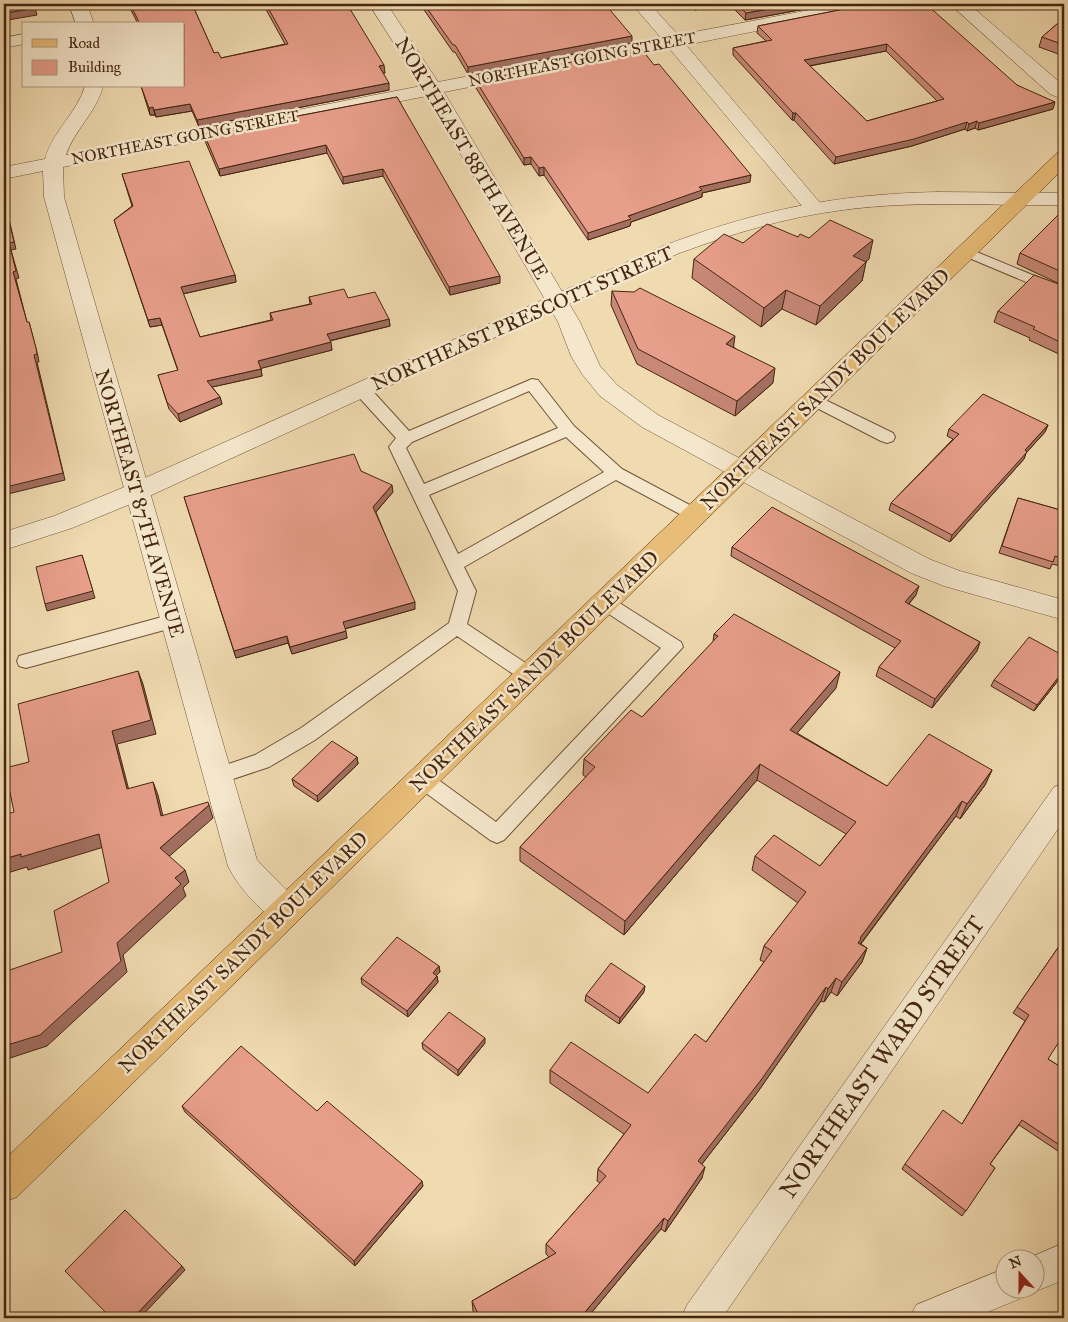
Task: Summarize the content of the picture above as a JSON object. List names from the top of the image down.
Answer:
{
  "streets": {
    "main road": ["NORTHEAST SANDY BOULEVARD"],
    "street": [
      "NORTHEAST GOING STREET",
      "NORTHEAST 88TH AVENUE",
      "NORTHEAST PRESCOTT STREET",
      "NORTHEAST 87TH AVENUE",
      "NORTHEAST WARD STREET"
    ]
  },
  "crossings": [
    ["NORTHEAST GOING STREET", "NORTHEAST 88TH AVENUE"],
    ["NORTHEAST GOING STREET", "NORTHEAST 87TH AVENUE"],
    ["NORTHEAST 88TH AVENUE", "NORTHEAST PRESCOTT STREET"],
    ["NORTHEAST 88TH AVENUE", "NORTHEAST SANDY BOULEVARD"],
    ["NORTHEAST PRESCOTT STREET", "NORTHEAST SANDY BOULEVARD"],
    ["NORTHEAST PRESCOTT STREET", "NORTHEAST 87TH AVENUE"],
    ["NORTHEAST SANDY BOULEVARD", "NORTHEAST 87TH AVENUE"]
  ],
  "legend": ["Road", "Building"],
  "north": "top"
}
